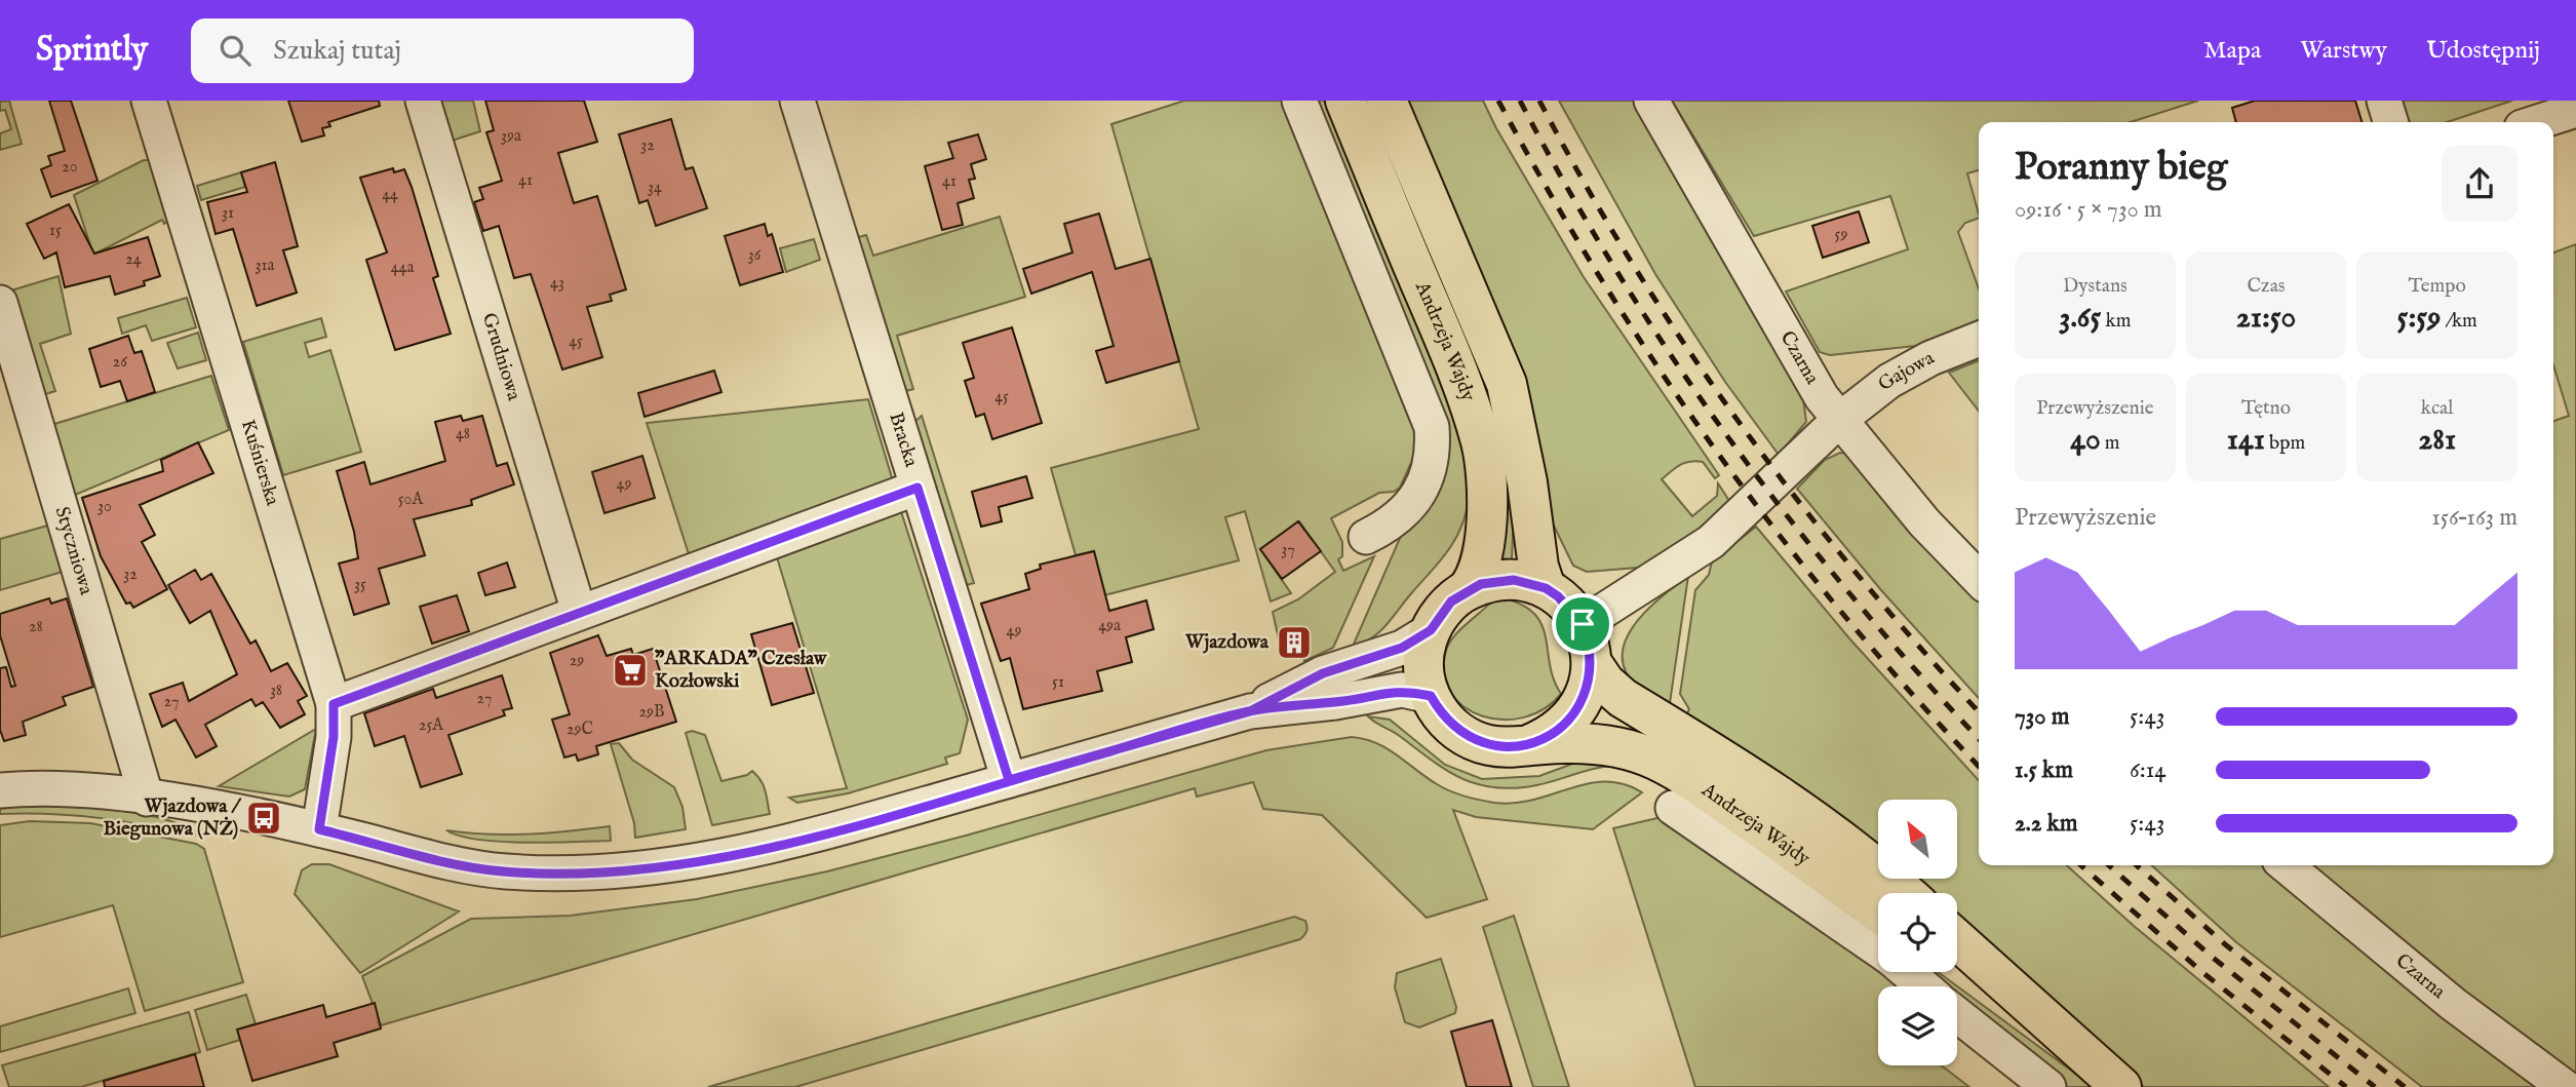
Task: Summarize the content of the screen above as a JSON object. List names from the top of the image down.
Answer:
{
  "streets": {
    "main road": ["Andrzeja Wajdy"],
    "street": [
      "Grudniowa",
      "Czarna",
      "Gajowa",
      "Bracka",
      "Kuśnierska",
      "Styczniowa"
    ]
  },
  "crossings": [
    ["Czarna", "Gajowa"]
  ],
  "places": {
    "building": ["Wjazdowa"],
    "supermarket": ["\"ARKADA\" Czesław Kozłowski"],
    "bus stop": ["Wjazdowa / Biegunowa (NŻ)"]
  },
  "house_numbers": [
    "39a",
    "32",
    "20",
    "41",
    "41",
    "34",
    "44",
    "31",
    "15",
    "59",
    "36",
    "24",
    "31a",
    "44a",
    "43",
    "45",
    "26",
    "45",
    "48",
    "49",
    "50A",
    "30",
    "37",
    "32",
    "35",
    "49a",
    "28",
    "49",
    "29",
    "51",
    "38",
    "27",
    "27",
    "29B",
    "25A",
    "29C"
  ],
  "north": "top left",
  "page": {
    "header": "Sprintly",
    "search": "Szukaj tutaj",
    "nav": ["Mapa", "Warstwy", "Udostępnij"],
    "heading": ["Poranny bieg", "09:16 · 5 × 730 m"],
    "stats": [
      ["Dystans", "3.65 km"],
      ["Czas", "21:50"],
      ["Tempo", "5:59 /km"],
      ["Przewyższenie", "40 m"],
      ["Tętno", "141 bpm"],
      ["kcal", "281"]
    ],
    "chart": ["Przewyższenie", "156–163 m"],
    "list": [
      {
        "name": "730 m",
        "note": "5:43"
      },
      {
        "name": "1.5 km",
        "note": "6:14"
      },
      {
        "name": "2.2 km",
        "note": "5:43"
      }
    ]
  }
}
